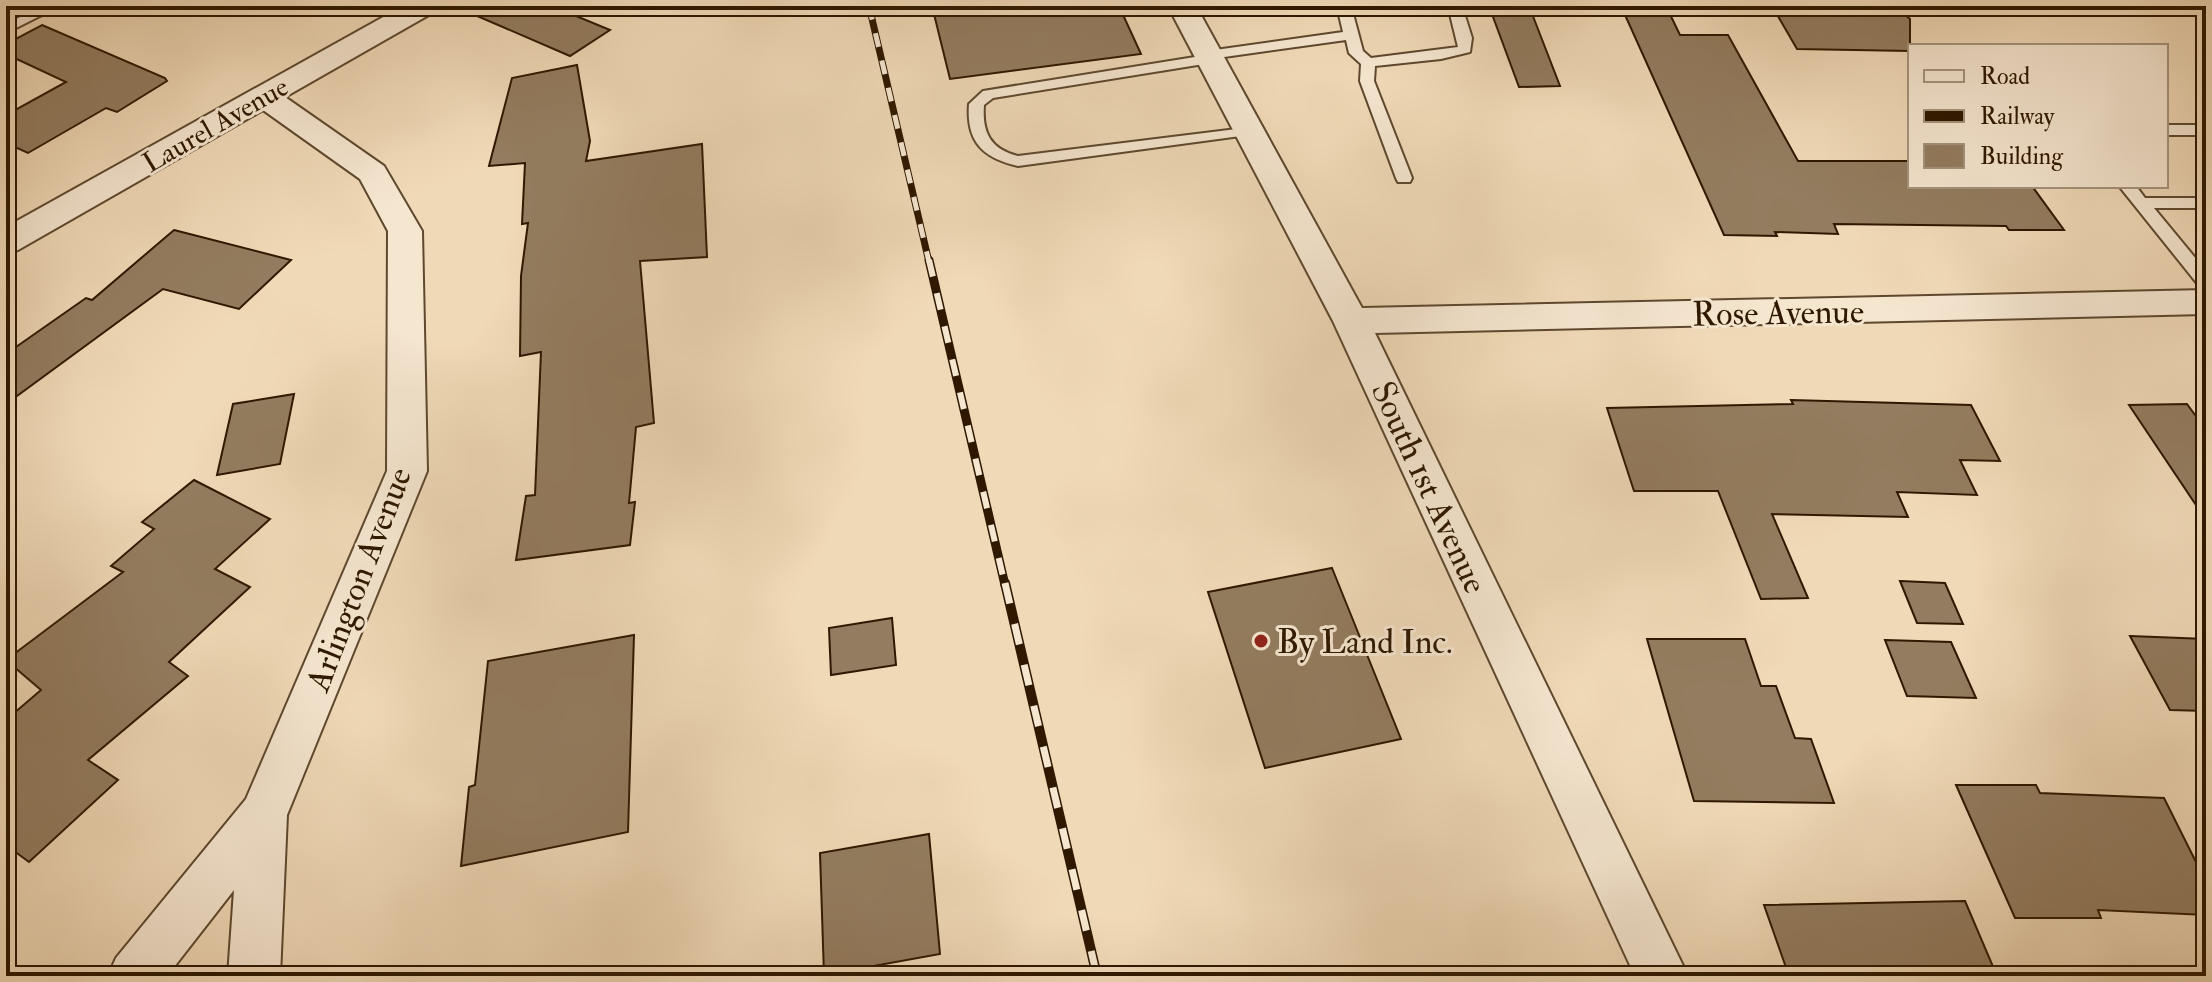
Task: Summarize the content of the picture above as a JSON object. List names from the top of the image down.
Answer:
{
  "streets": {
    "street": [
      "Laurel Avenue",
      "Rose Avenue",
      "South 1st Avenue",
      "Arlington Avenue"
    ]
  },
  "crossings": [
    ["Laurel Avenue", "Arlington Avenue"],
    ["Rose Avenue", "South 1st Avenue"]
  ],
  "places": ["By Land Inc."],
  "legend": ["Road", "Railway", "Building"]
}
